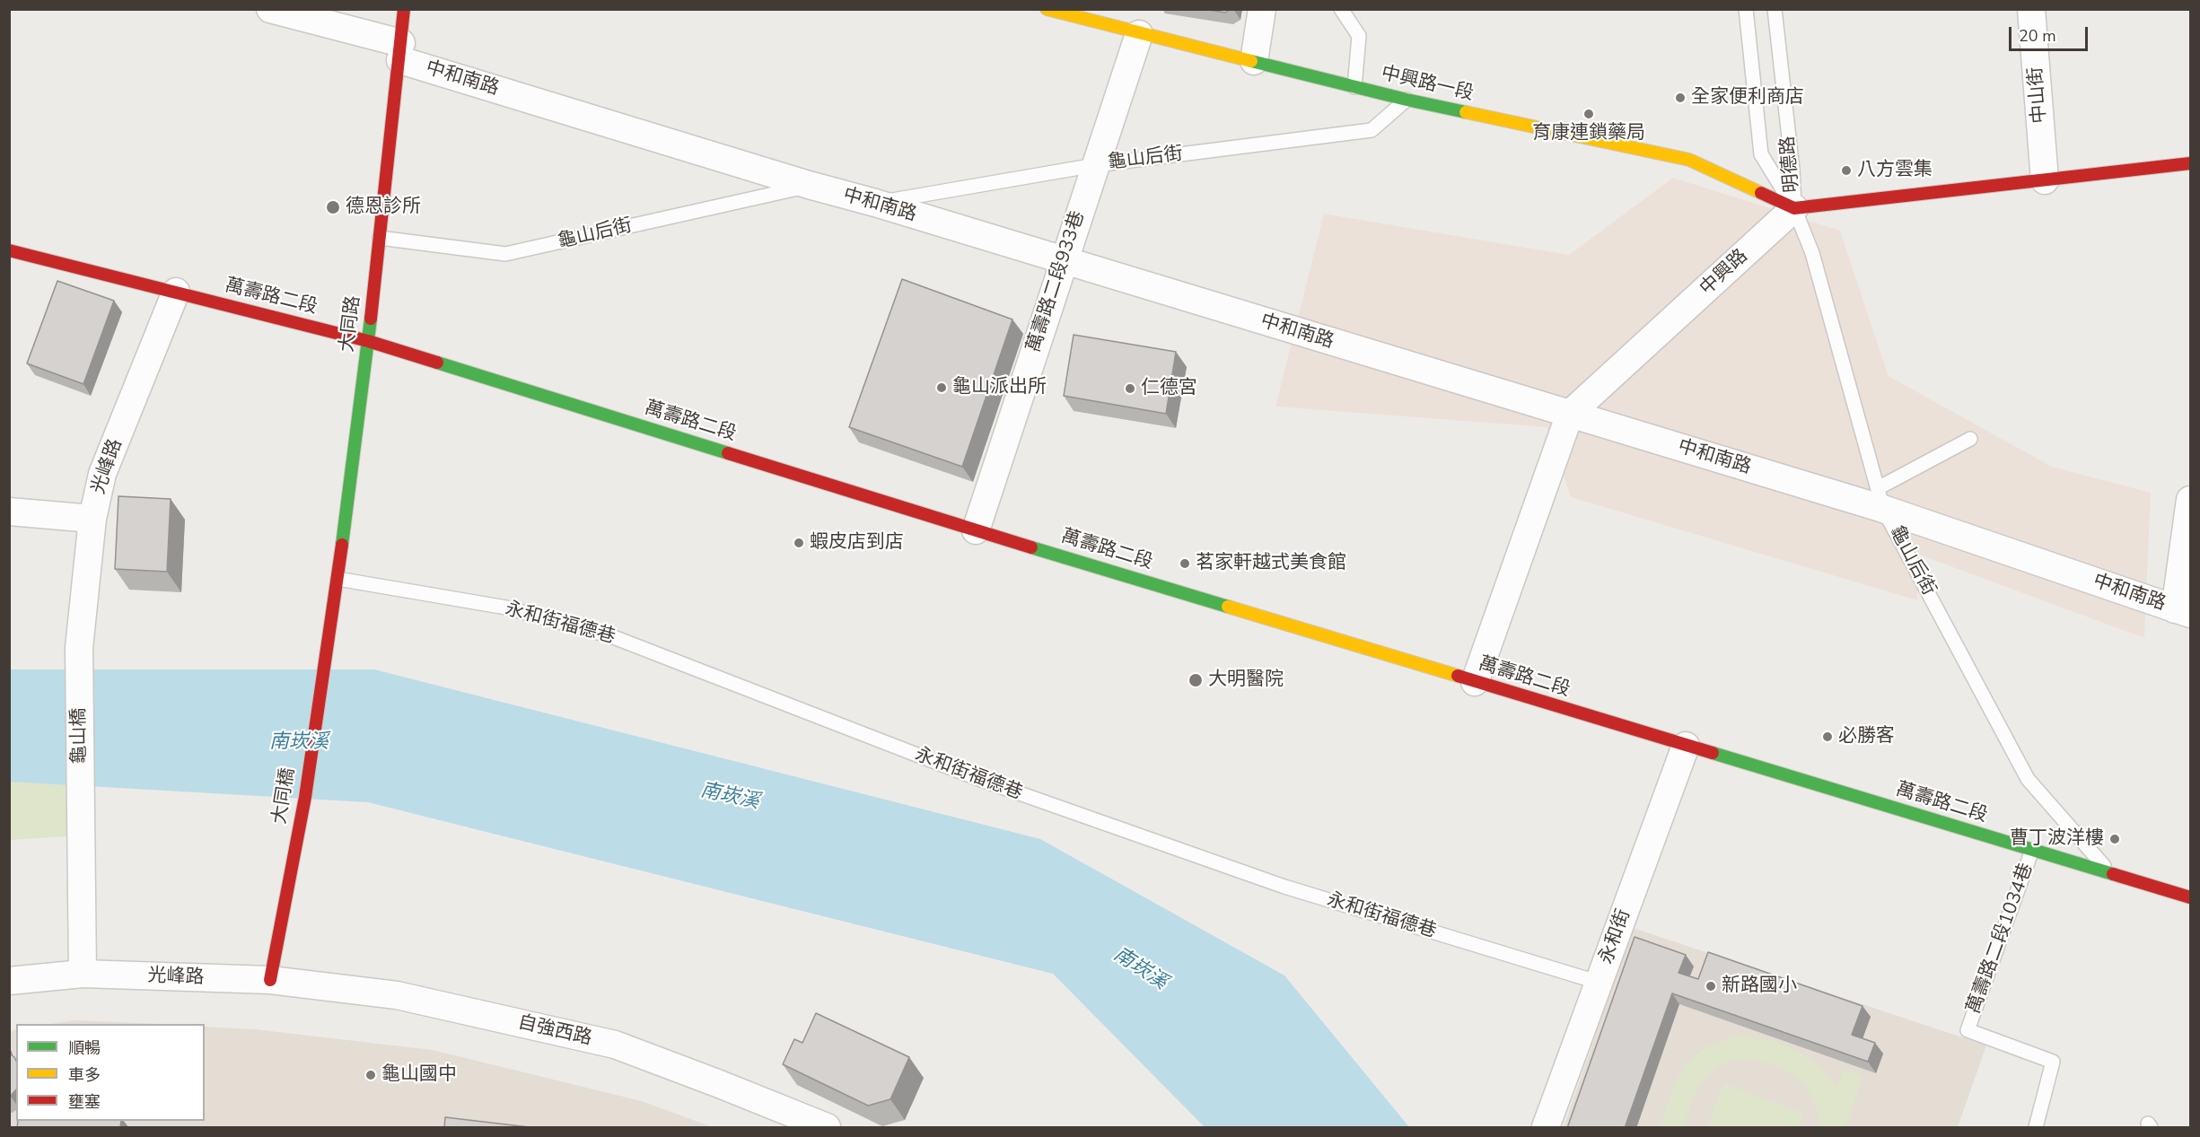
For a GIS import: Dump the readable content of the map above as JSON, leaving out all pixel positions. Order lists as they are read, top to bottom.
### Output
{
  "streets": {
    "main road": [
      "中興路一段",
      "萬壽路二段",
      "大同路",
      "大同橋"
    ],
    "street": [
      "中和南路",
      "中山街",
      "中興路",
      "萬壽路二段933巷",
      "光峰路",
      "龜山橋",
      "永和街",
      "自強西路"
    ],
    "lane": [
      "龜山后街",
      "明德路",
      "永和街福德巷",
      "萬壽路二段1034巷"
    ]
  },
  "crossings": [
    ["中和南路", "龜山后街"],
    ["中和南路", "中興路"],
    ["中和南路", "萬壽路二段933巷"],
    ["中和南路", "大同路"],
    ["中興路一段", "龜山后街"],
    ["中興路一段", "明德路"],
    ["中興路一段", "中興路"],
    ["中興路一段", "萬壽路二段933巷"],
    ["龜山后街", "明德路"],
    ["龜山后街", "中興路"],
    ["龜山后街", "萬壽路二段933巷"],
    ["龜山后街", "萬壽路二段"],
    ["龜山后街", "大同路"],
    ["明德路", "中興路"],
    ["中興路", "萬壽路二段"],
    ["萬壽路二段933巷", "萬壽路二段"],
    ["萬壽路二段", "大同路"],
    ["萬壽路二段", "光峰路"],
    ["萬壽路二段", "永和街"],
    ["萬壽路二段", "萬壽路二段1034巷"],
    ["大同路", "永和街福德巷"],
    ["大同路", "大同橋"],
    ["光峰路", "龜山橋"],
    ["光峰路", "大同橋"],
    ["光峰路", "自強西路"],
    ["永和街福德巷", "永和街"],
    ["大同橋", "自強西路"]
  ],
  "water": ["南崁溪"],
  "places": [
    "全家便利商店",
    "育康連鎖藥局",
    "八方雲集",
    "德恩診所",
    "龜山派出所",
    "仁德宮",
    "蝦皮店到店",
    "茗家軒越式美食館",
    "大明醫院",
    "必勝客",
    "曹丁波洋樓",
    "新路國小",
    "龜山國中"
  ],
  "legend": ["順暢", "車多", "壅塞"],
  "scale_bar": "20 m"
}
